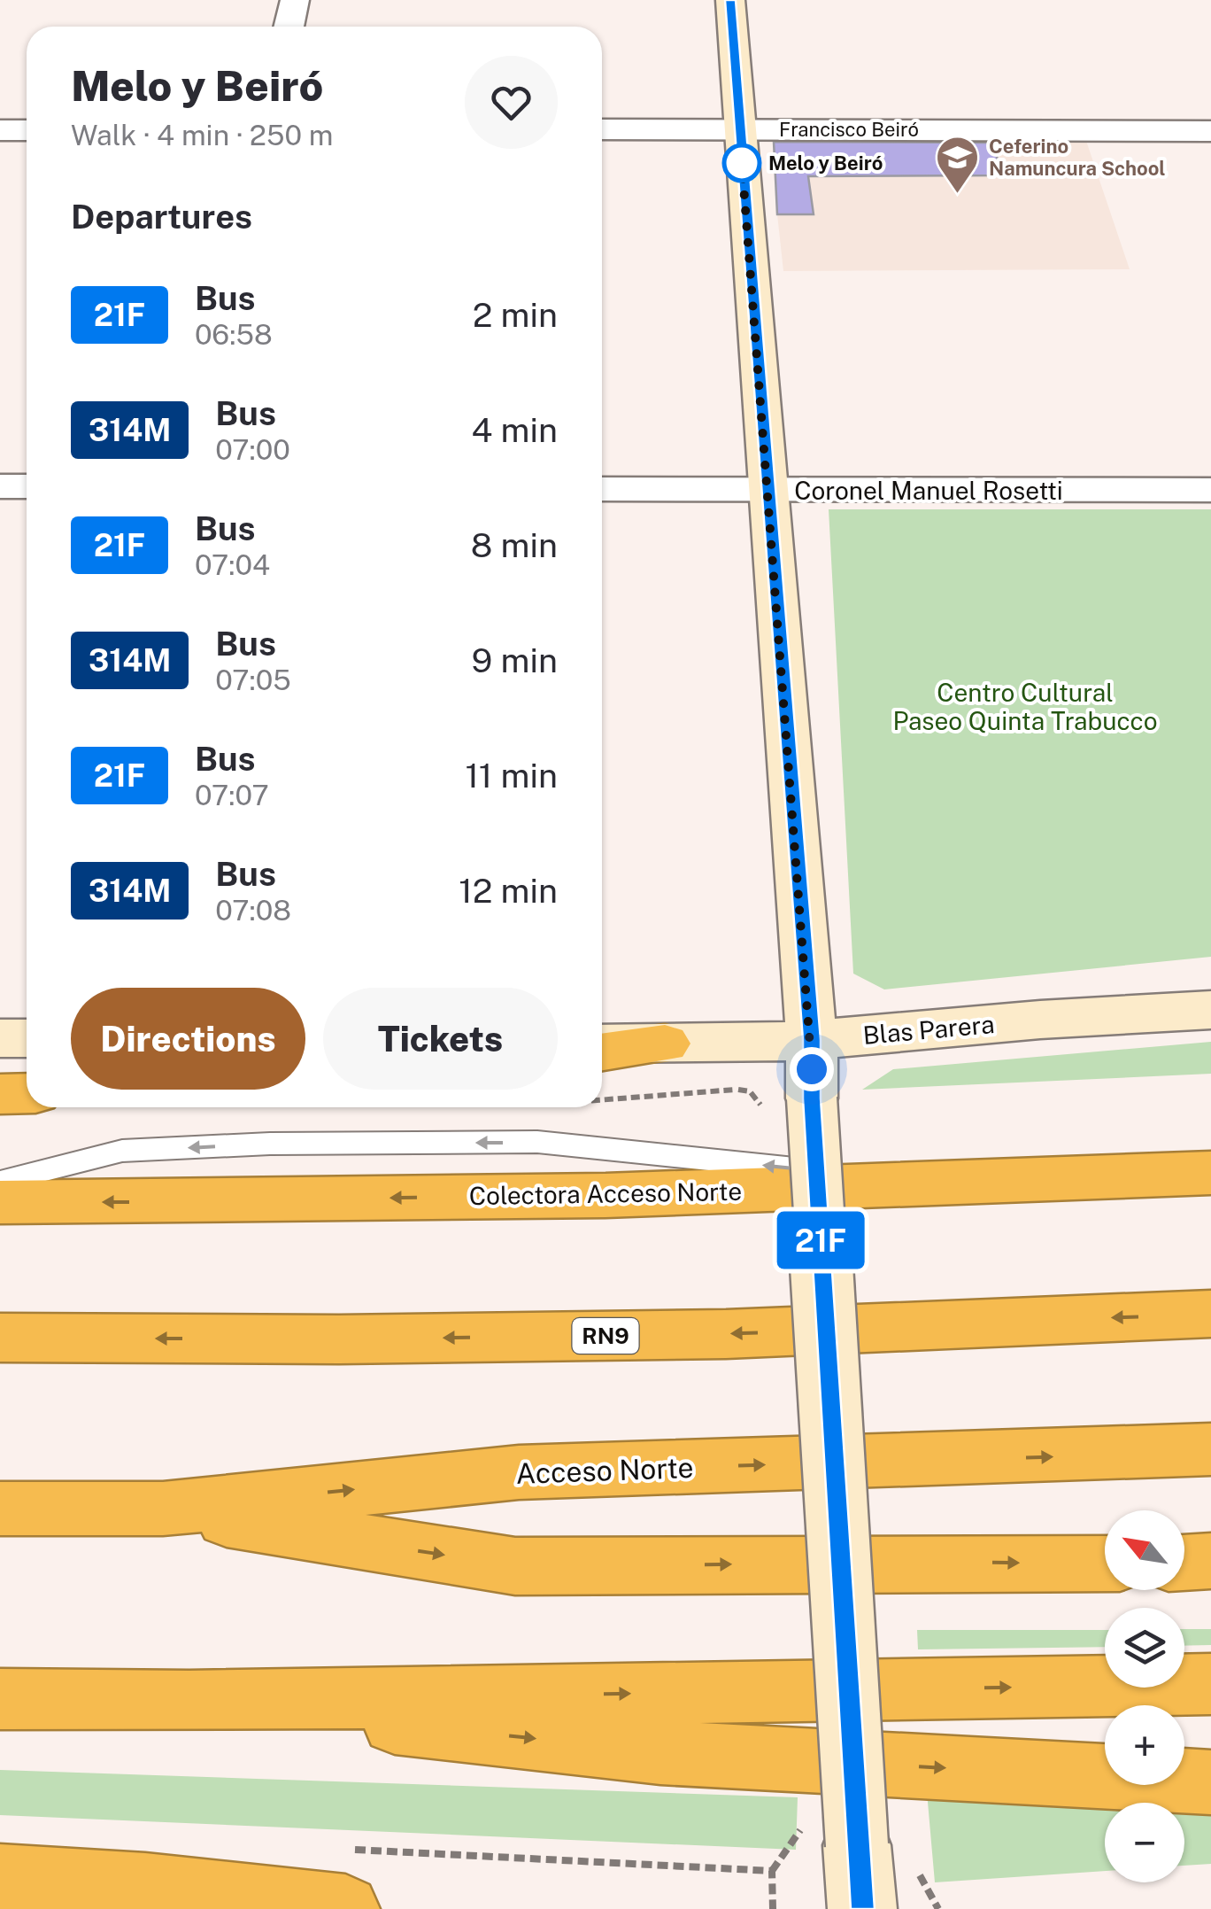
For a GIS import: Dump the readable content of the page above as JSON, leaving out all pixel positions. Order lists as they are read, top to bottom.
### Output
{
  "streets": {
    "highway": ["Colectora Acceso Norte", "RN9", "Acceso Norte"],
    "street": ["Francisco Beiró", "Coronel Manuel Rosetti", "Blas Parera"]
  },
  "parks": ["Centro Cultural Paseo Quinta Trabucco"],
  "places": {
    "other": ["Melo y Beiró"],
    "school or university": ["Ceferino Namuncura School"]
  },
  "lines": ["bus line 21F"],
  "north": "top left",
  "page": {
    "on_map": "21F",
    "heading": [
      ["Melo y Beiró", "Walk · 4 min · 250 m"],
      "Departures"
    ],
    "list": [
      {
        "mark": "21F",
        "name": "Bus",
        "note": "06:58",
        "value": "2 min"
      },
      {
        "mark": "314M",
        "name": "Bus",
        "note": "07:00",
        "value": "4 min"
      },
      {
        "mark": "21F",
        "name": "Bus",
        "note": "07:04",
        "value": "8 min"
      },
      {
        "mark": "314M",
        "name": "Bus",
        "note": "07:05",
        "value": "9 min"
      },
      {
        "mark": "21F",
        "name": "Bus",
        "note": "07:07",
        "value": "11 min"
      },
      {
        "mark": "314M",
        "name": "Bus",
        "note": "07:08",
        "value": "12 min"
      }
    ],
    "buttons": ["Directions", "Tickets"],
    "map_buttons": ["+", "−"]
  }
}
